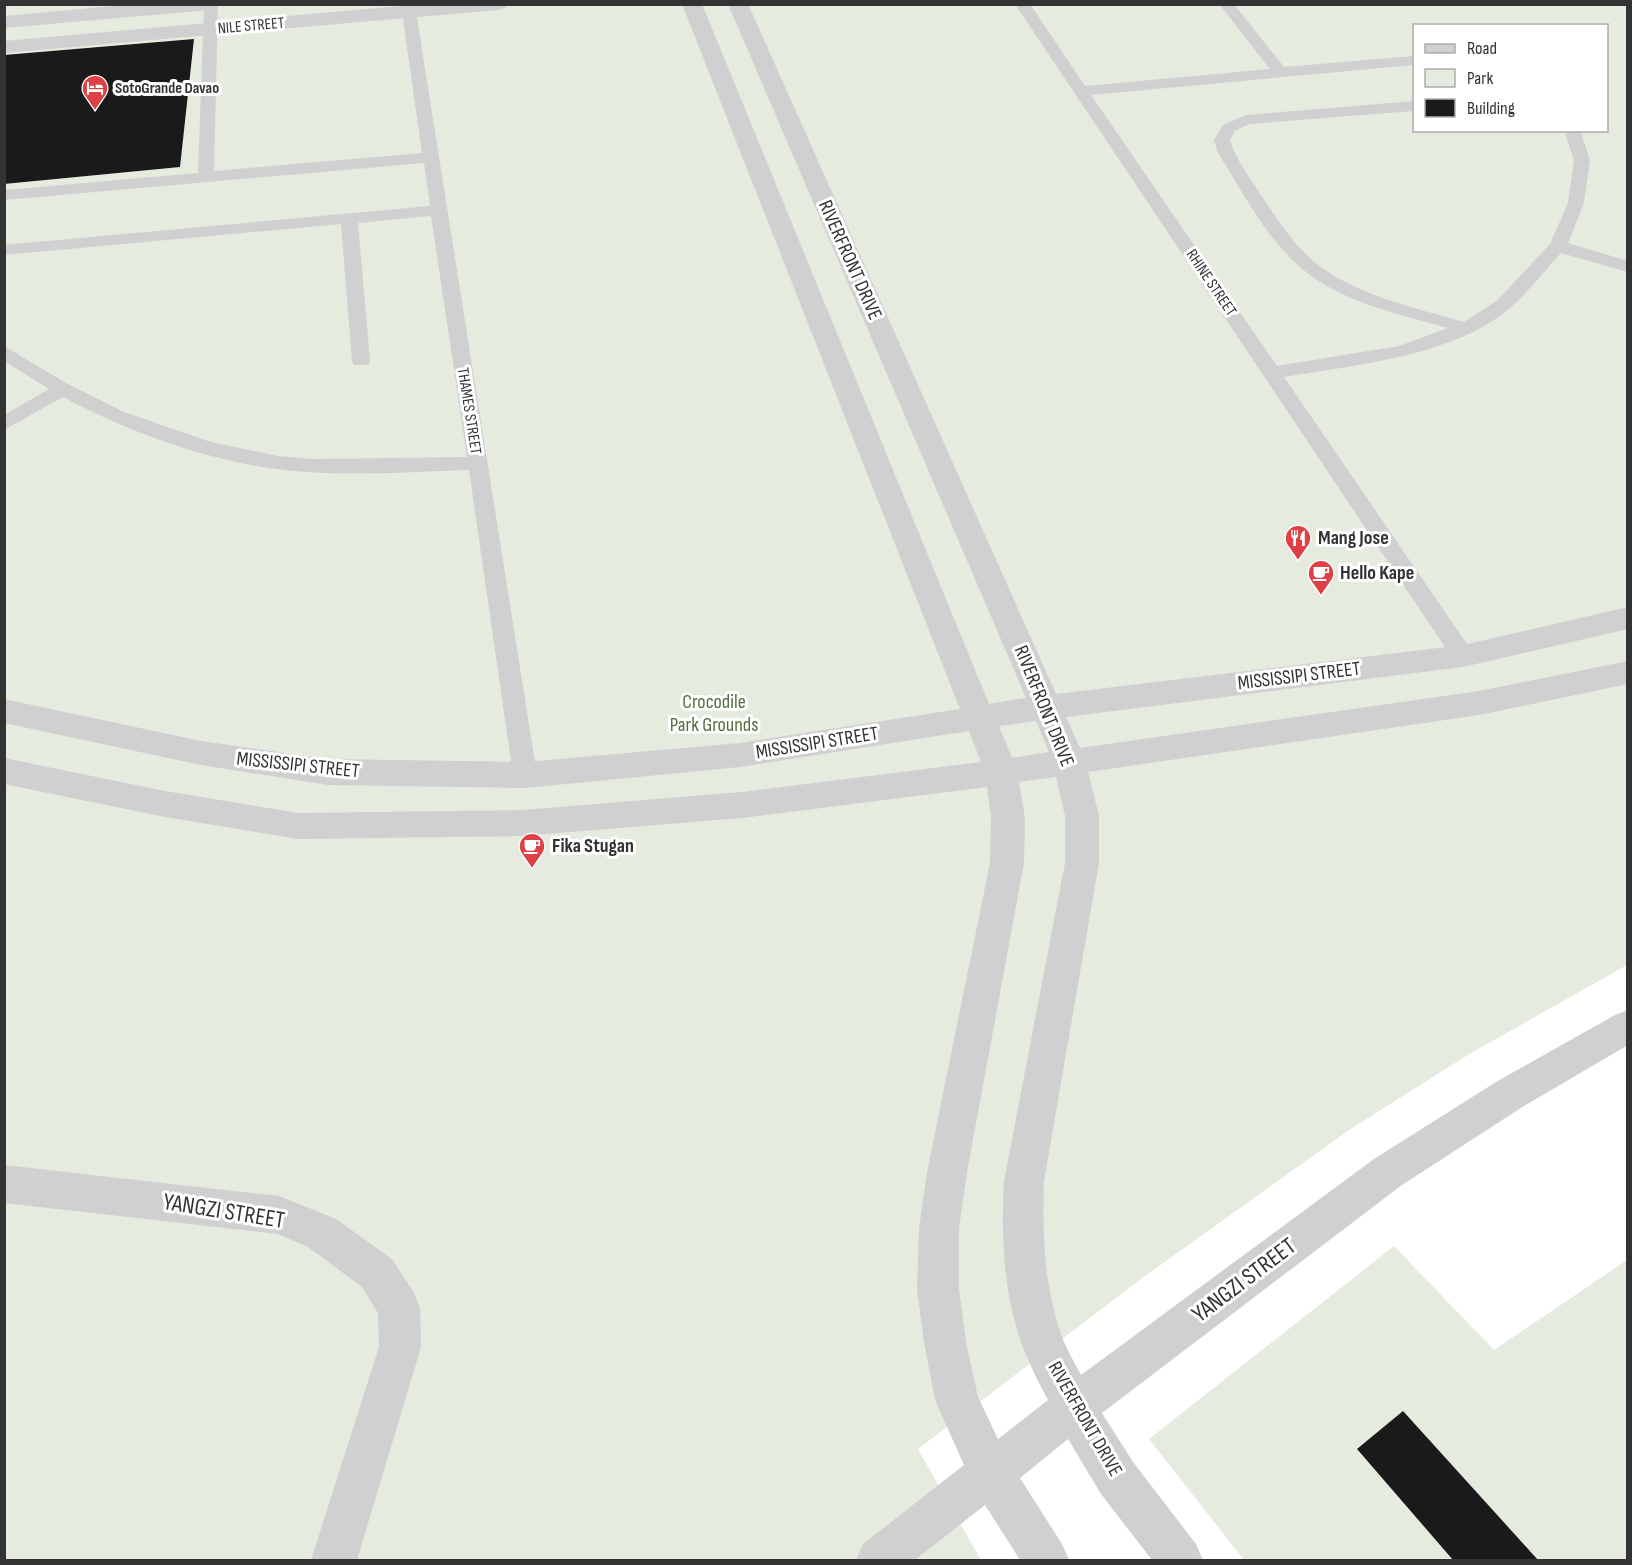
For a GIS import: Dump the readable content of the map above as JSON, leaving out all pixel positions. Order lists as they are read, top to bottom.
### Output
{
  "streets": {
    "street": [
      "NILE STREET",
      "RIVERFRONT DRIVE",
      "MISSISSIPI STREET",
      "YANGZI STREET"
    ],
    "lane": ["RHINE STREET", "THAMES STREET"]
  },
  "crossings": [
    ["NILE STREET", "THAMES STREET"],
    ["RIVERFRONT DRIVE", "MISSISSIPI STREET"],
    ["RIVERFRONT DRIVE", "YANGZI STREET"],
    ["RHINE STREET", "MISSISSIPI STREET"]
  ],
  "parks": ["Crocodile Park Grounds"],
  "places": {
    "hotel": ["SotoGrande Davao"],
    "restaurant": ["Mang Jose"],
    "cafe": ["Hello Kape", "Fika Stugan"]
  },
  "legend": ["Road", "Park", "Building"]
}
